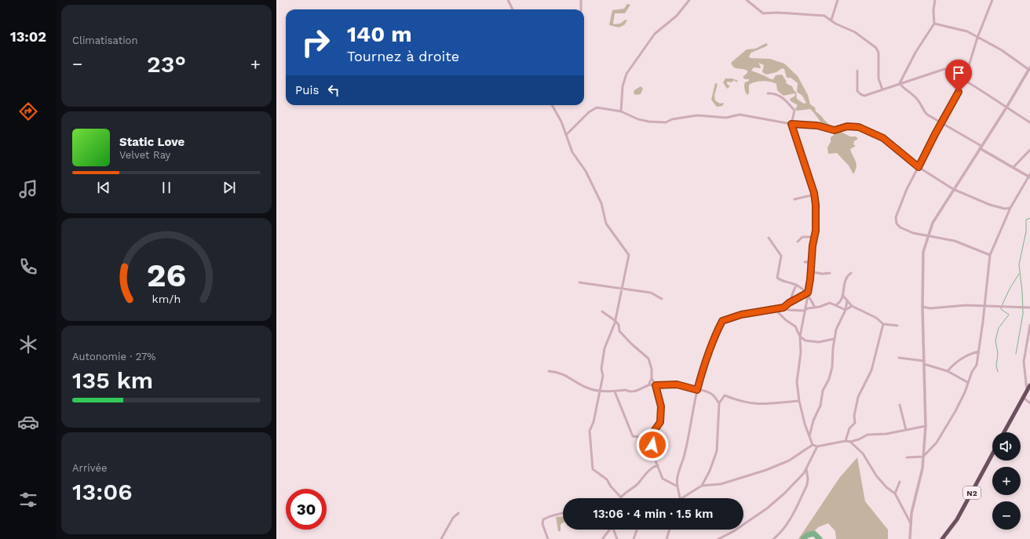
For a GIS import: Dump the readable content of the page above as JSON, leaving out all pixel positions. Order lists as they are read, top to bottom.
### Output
{
  "streets": {
    "highway": ["N2"]
  },
  "page": {
    "tabs": "13:02",
    "tile": [
      "Climatisation",
      ["Autonomie · 27%", "135 km"],
      ["Arrivée", "13:06"]
    ],
    "turn": ["140 m", "Tournez à droite"],
    "heat": ["−", "23°", "+"],
    "then": "Puis",
    "song": ["Static Love", "Velvet Ray"],
    "map_buttons": ["+", "−"],
    "limit": "30",
    "trip": "13:06 · 4 min · 1.5 km",
    "gauge": ["26", "km/h"]
  }
}
